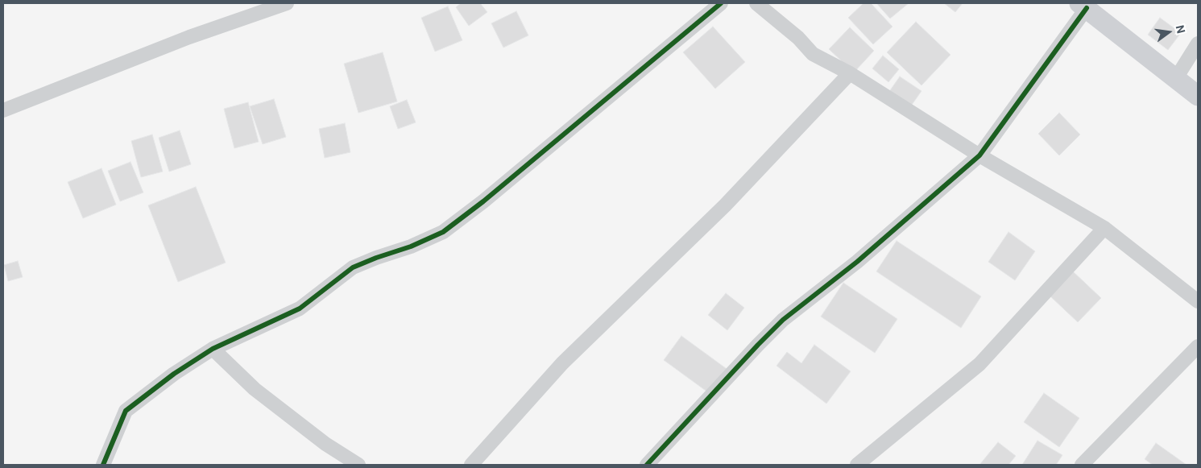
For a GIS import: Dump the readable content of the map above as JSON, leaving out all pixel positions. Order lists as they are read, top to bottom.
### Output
{
  "north": "right"
}
